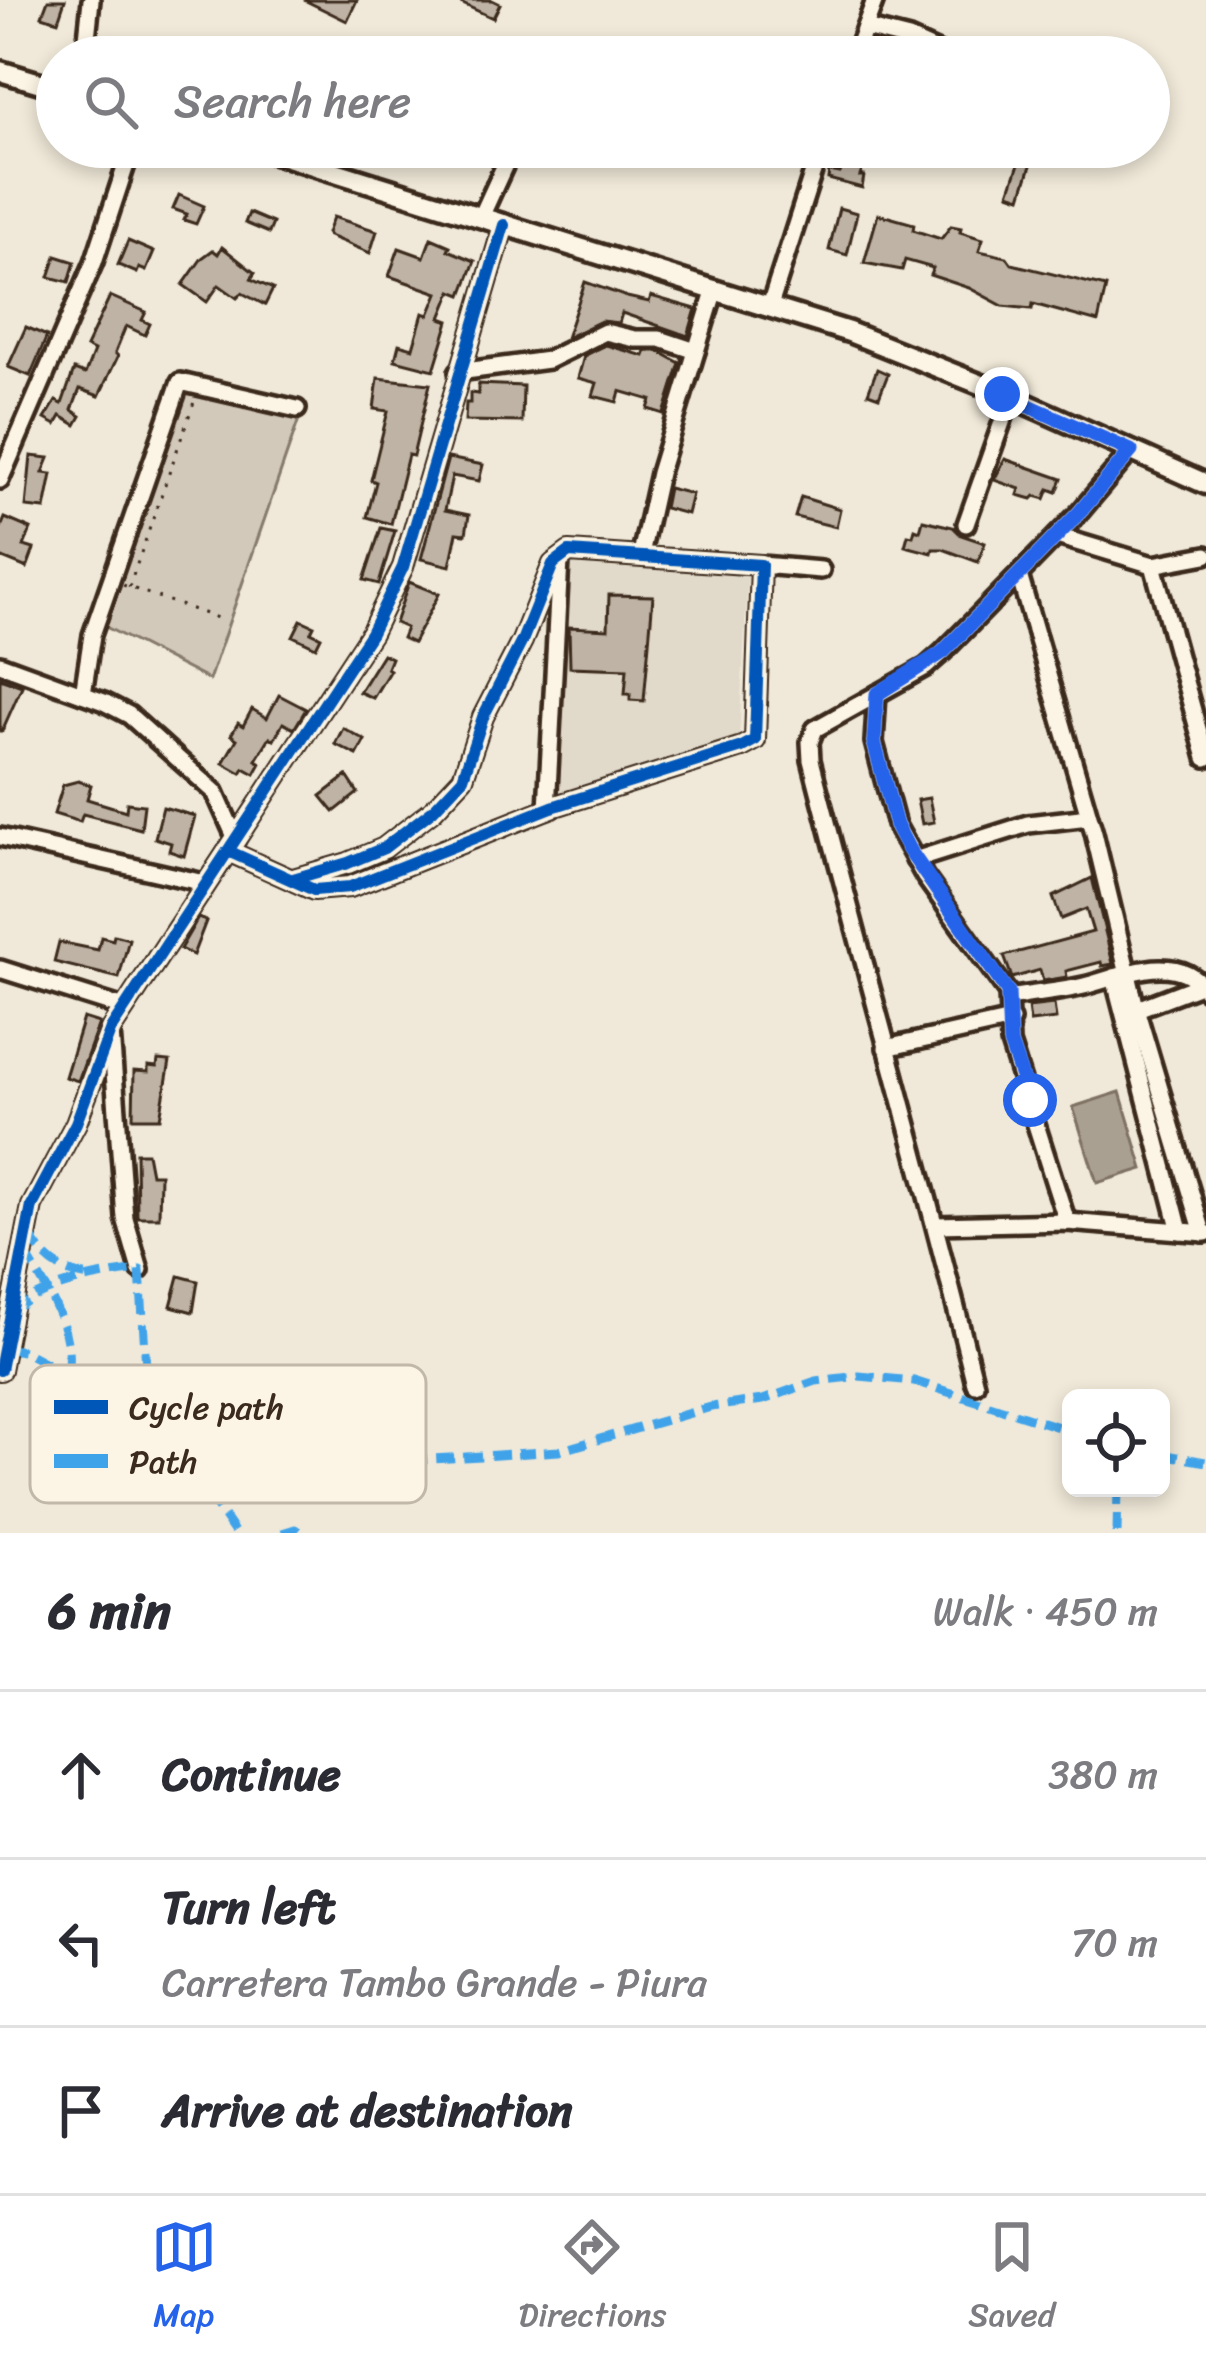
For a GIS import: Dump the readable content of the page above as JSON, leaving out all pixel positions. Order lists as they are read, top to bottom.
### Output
{
  "legend": ["Cycle path", "Path"],
  "page": {
    "search": "Search here",
    "heading": ["6 min", "Walk · 450 m"],
    "list": [
      ["Continue", "380 m"],
      ["Turn left", "Carretera Tambo Grande - Piura", "70 m"],
      "Arrive at destination"
    ],
    "nav": ["Map", "Directions", "Saved"]
  }
}
